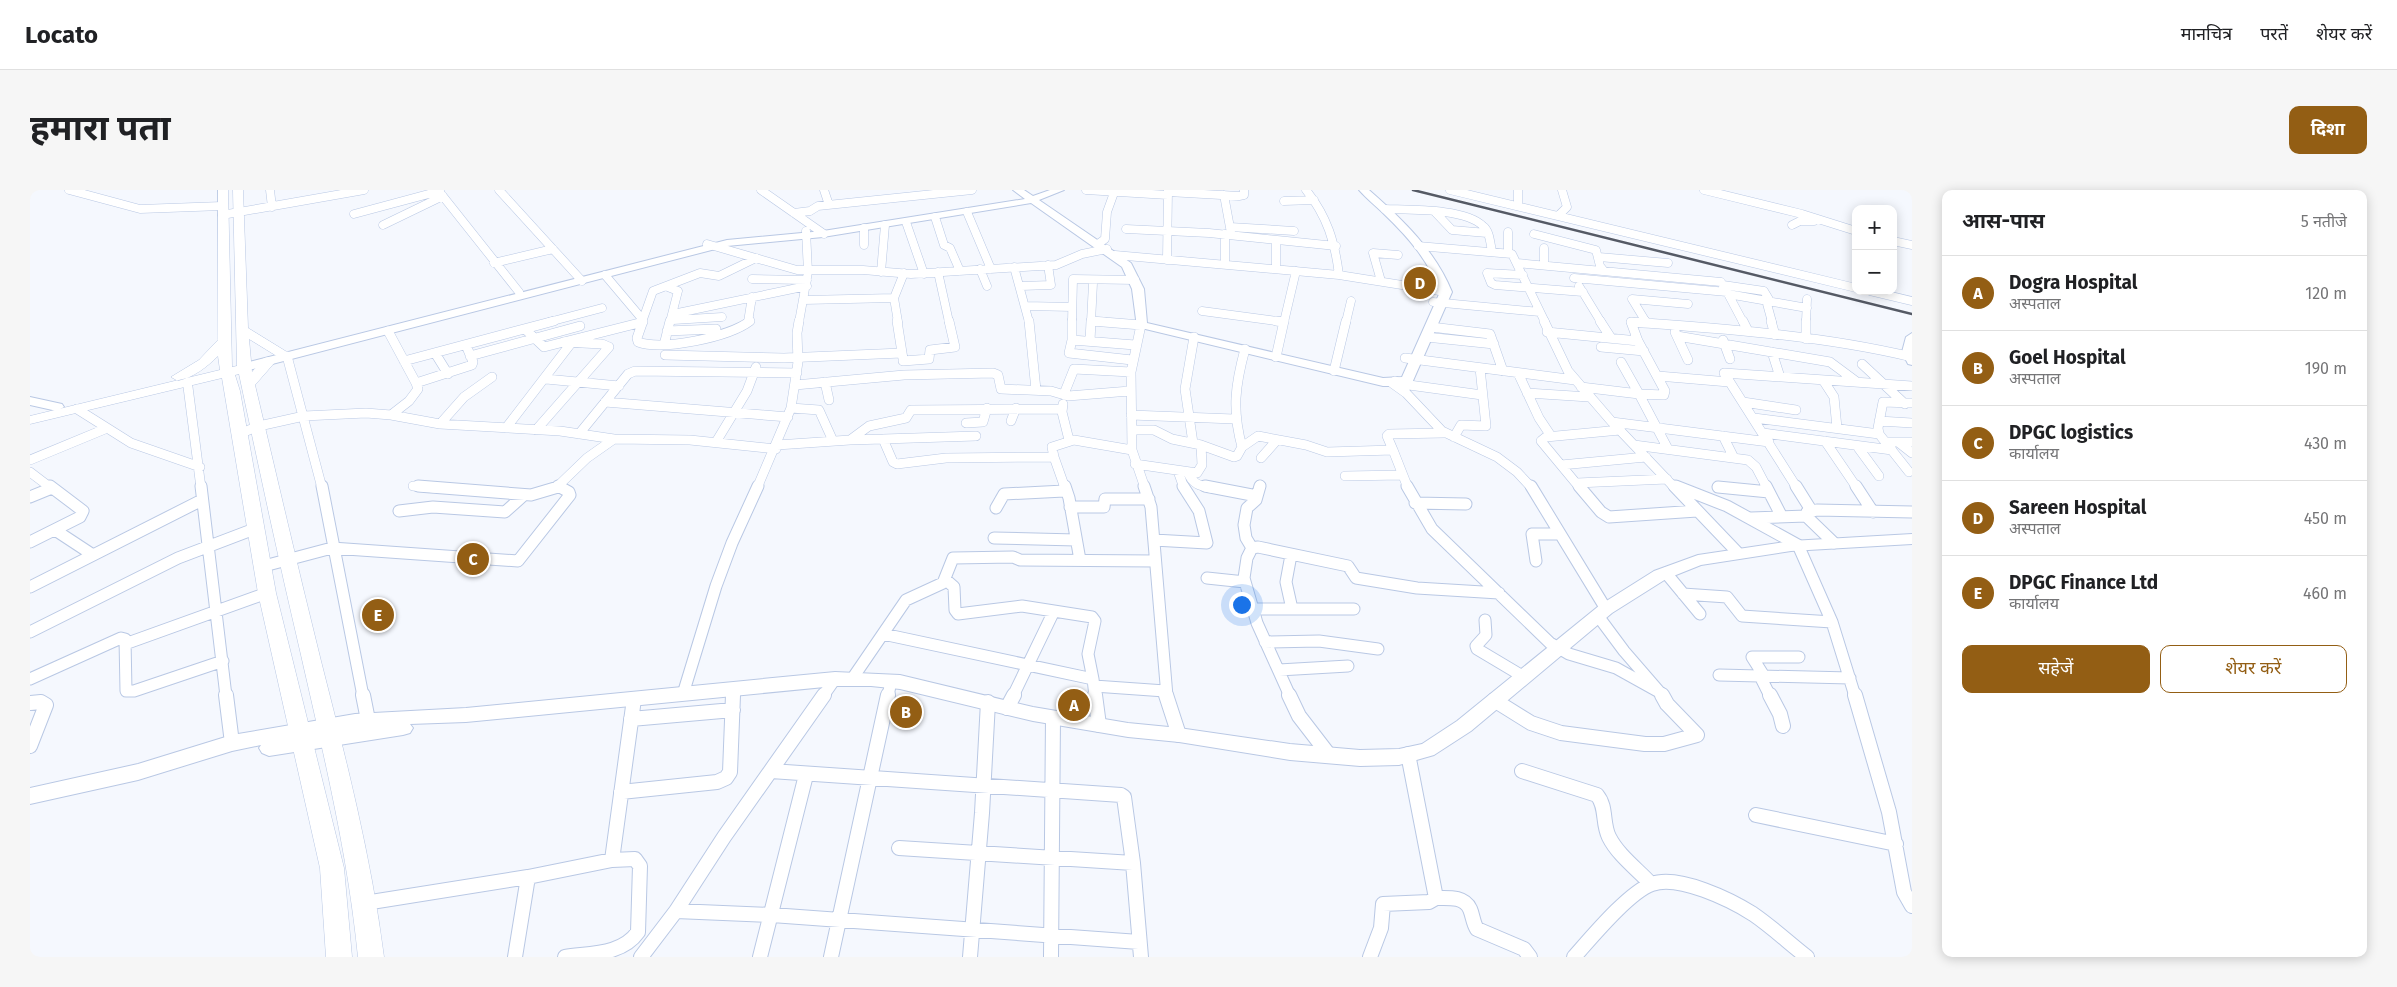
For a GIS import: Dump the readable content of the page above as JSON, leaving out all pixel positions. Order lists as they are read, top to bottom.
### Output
{
  "page": {
    "header": "Locato",
    "nav": ["मानचित्र", "परतें", "शेयर करें"],
    "buttons": [
      "दिशा",
      ["सहेजें", "शेयर करें"]
    ],
    "title": "हमारा पता",
    "heading": ["आस-पास", "5 नतीजे"],
    "map_buttons": ["+", "−"],
    "list": [
      {
        "mark": "A",
        "name": "Dogra Hospital",
        "note": "अस्पताल",
        "value": "120 m"
      },
      {
        "mark": "B",
        "name": "Goel Hospital",
        "note": "अस्पताल",
        "value": "190 m"
      },
      {
        "mark": "C",
        "name": "DPGC logistics",
        "note": "कार्यालय",
        "value": "430 m"
      },
      {
        "mark": "D",
        "name": "Sareen Hospital",
        "note": "अस्पताल",
        "value": "450 m"
      },
      {
        "mark": "E",
        "name": "DPGC Finance Ltd",
        "note": "कार्यालय",
        "value": "460 m"
      }
    ],
    "pins": [
      "D",
      "C",
      "E",
      "A",
      "B"
    ]
  }
}
